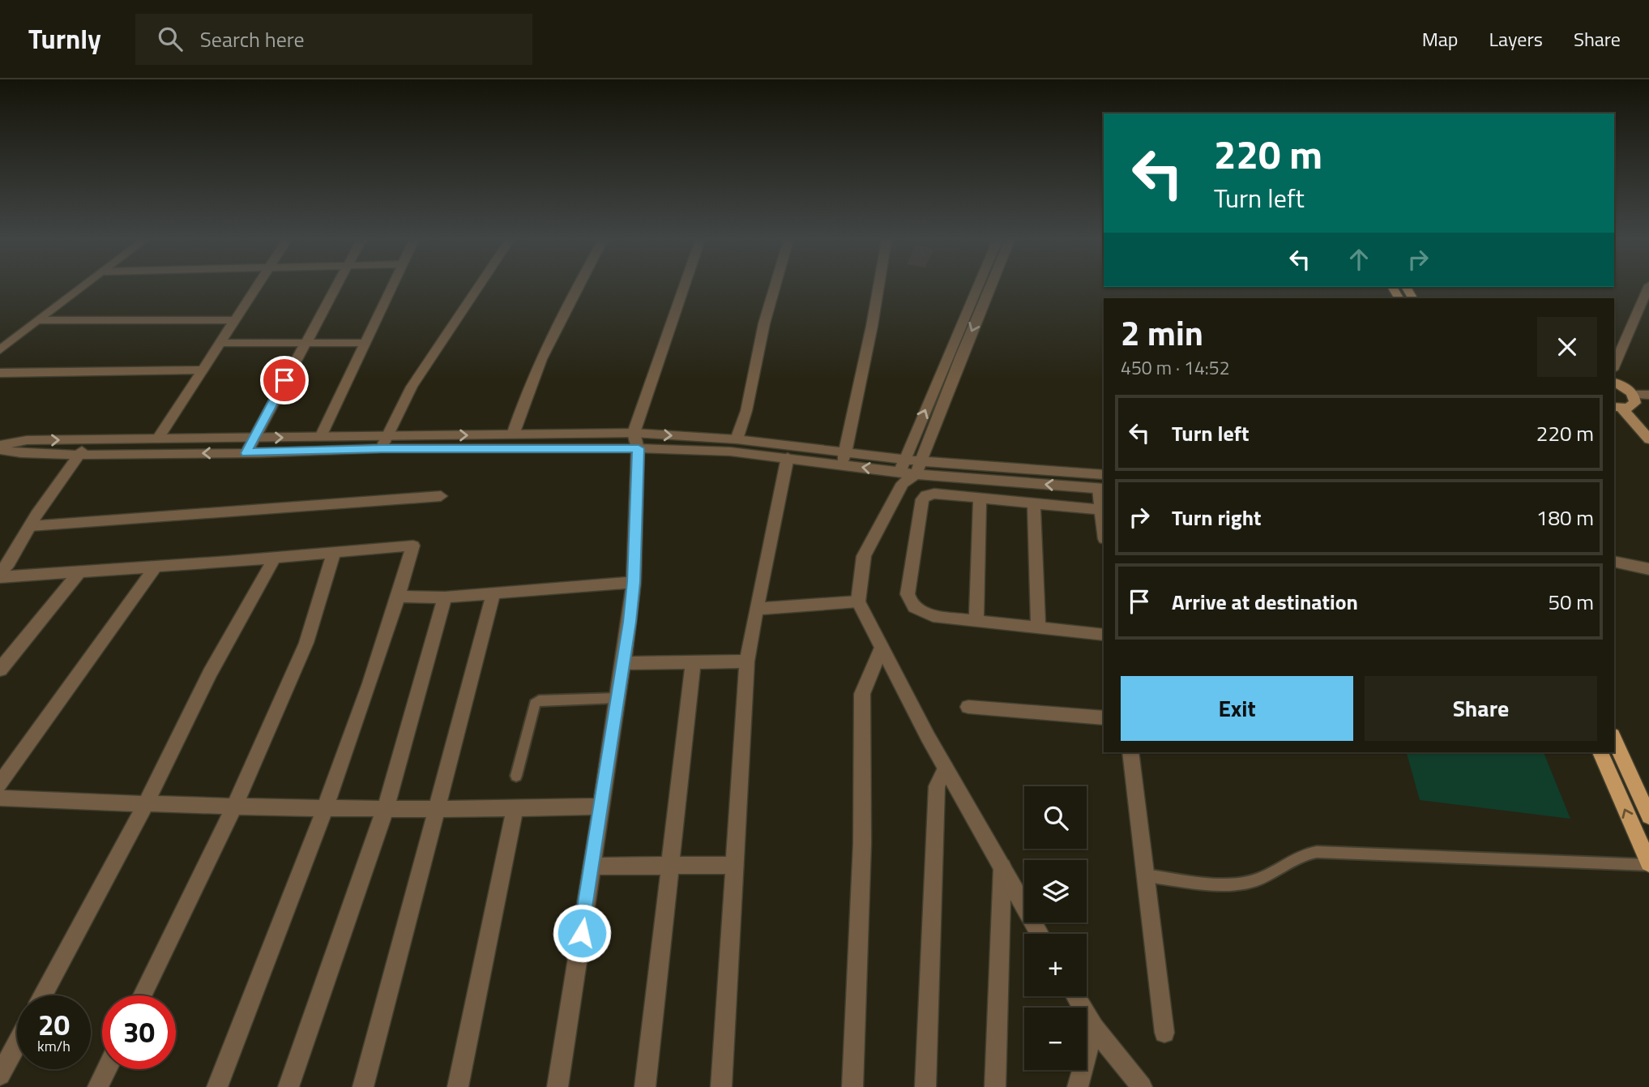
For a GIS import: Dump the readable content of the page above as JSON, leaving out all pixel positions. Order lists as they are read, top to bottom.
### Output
{
  "page": {
    "header": "Turnly",
    "search": "Search here",
    "nav": ["Map", "Layers", "Share"],
    "turn": ["220 m", "Turn left"],
    "heading": ["2 min", "450 m · 14:52"],
    "list": [
      {
        "name": "Turn left",
        "value": "220 m"
      },
      {
        "name": "Turn right",
        "value": "180 m"
      },
      {
        "name": "Arrive at destination",
        "value": "50 m"
      }
    ],
    "buttons": ["Exit", "Share"],
    "map_buttons": ["+", "−"],
    "speed": "20 km/h",
    "limit": "30"
  }
}
